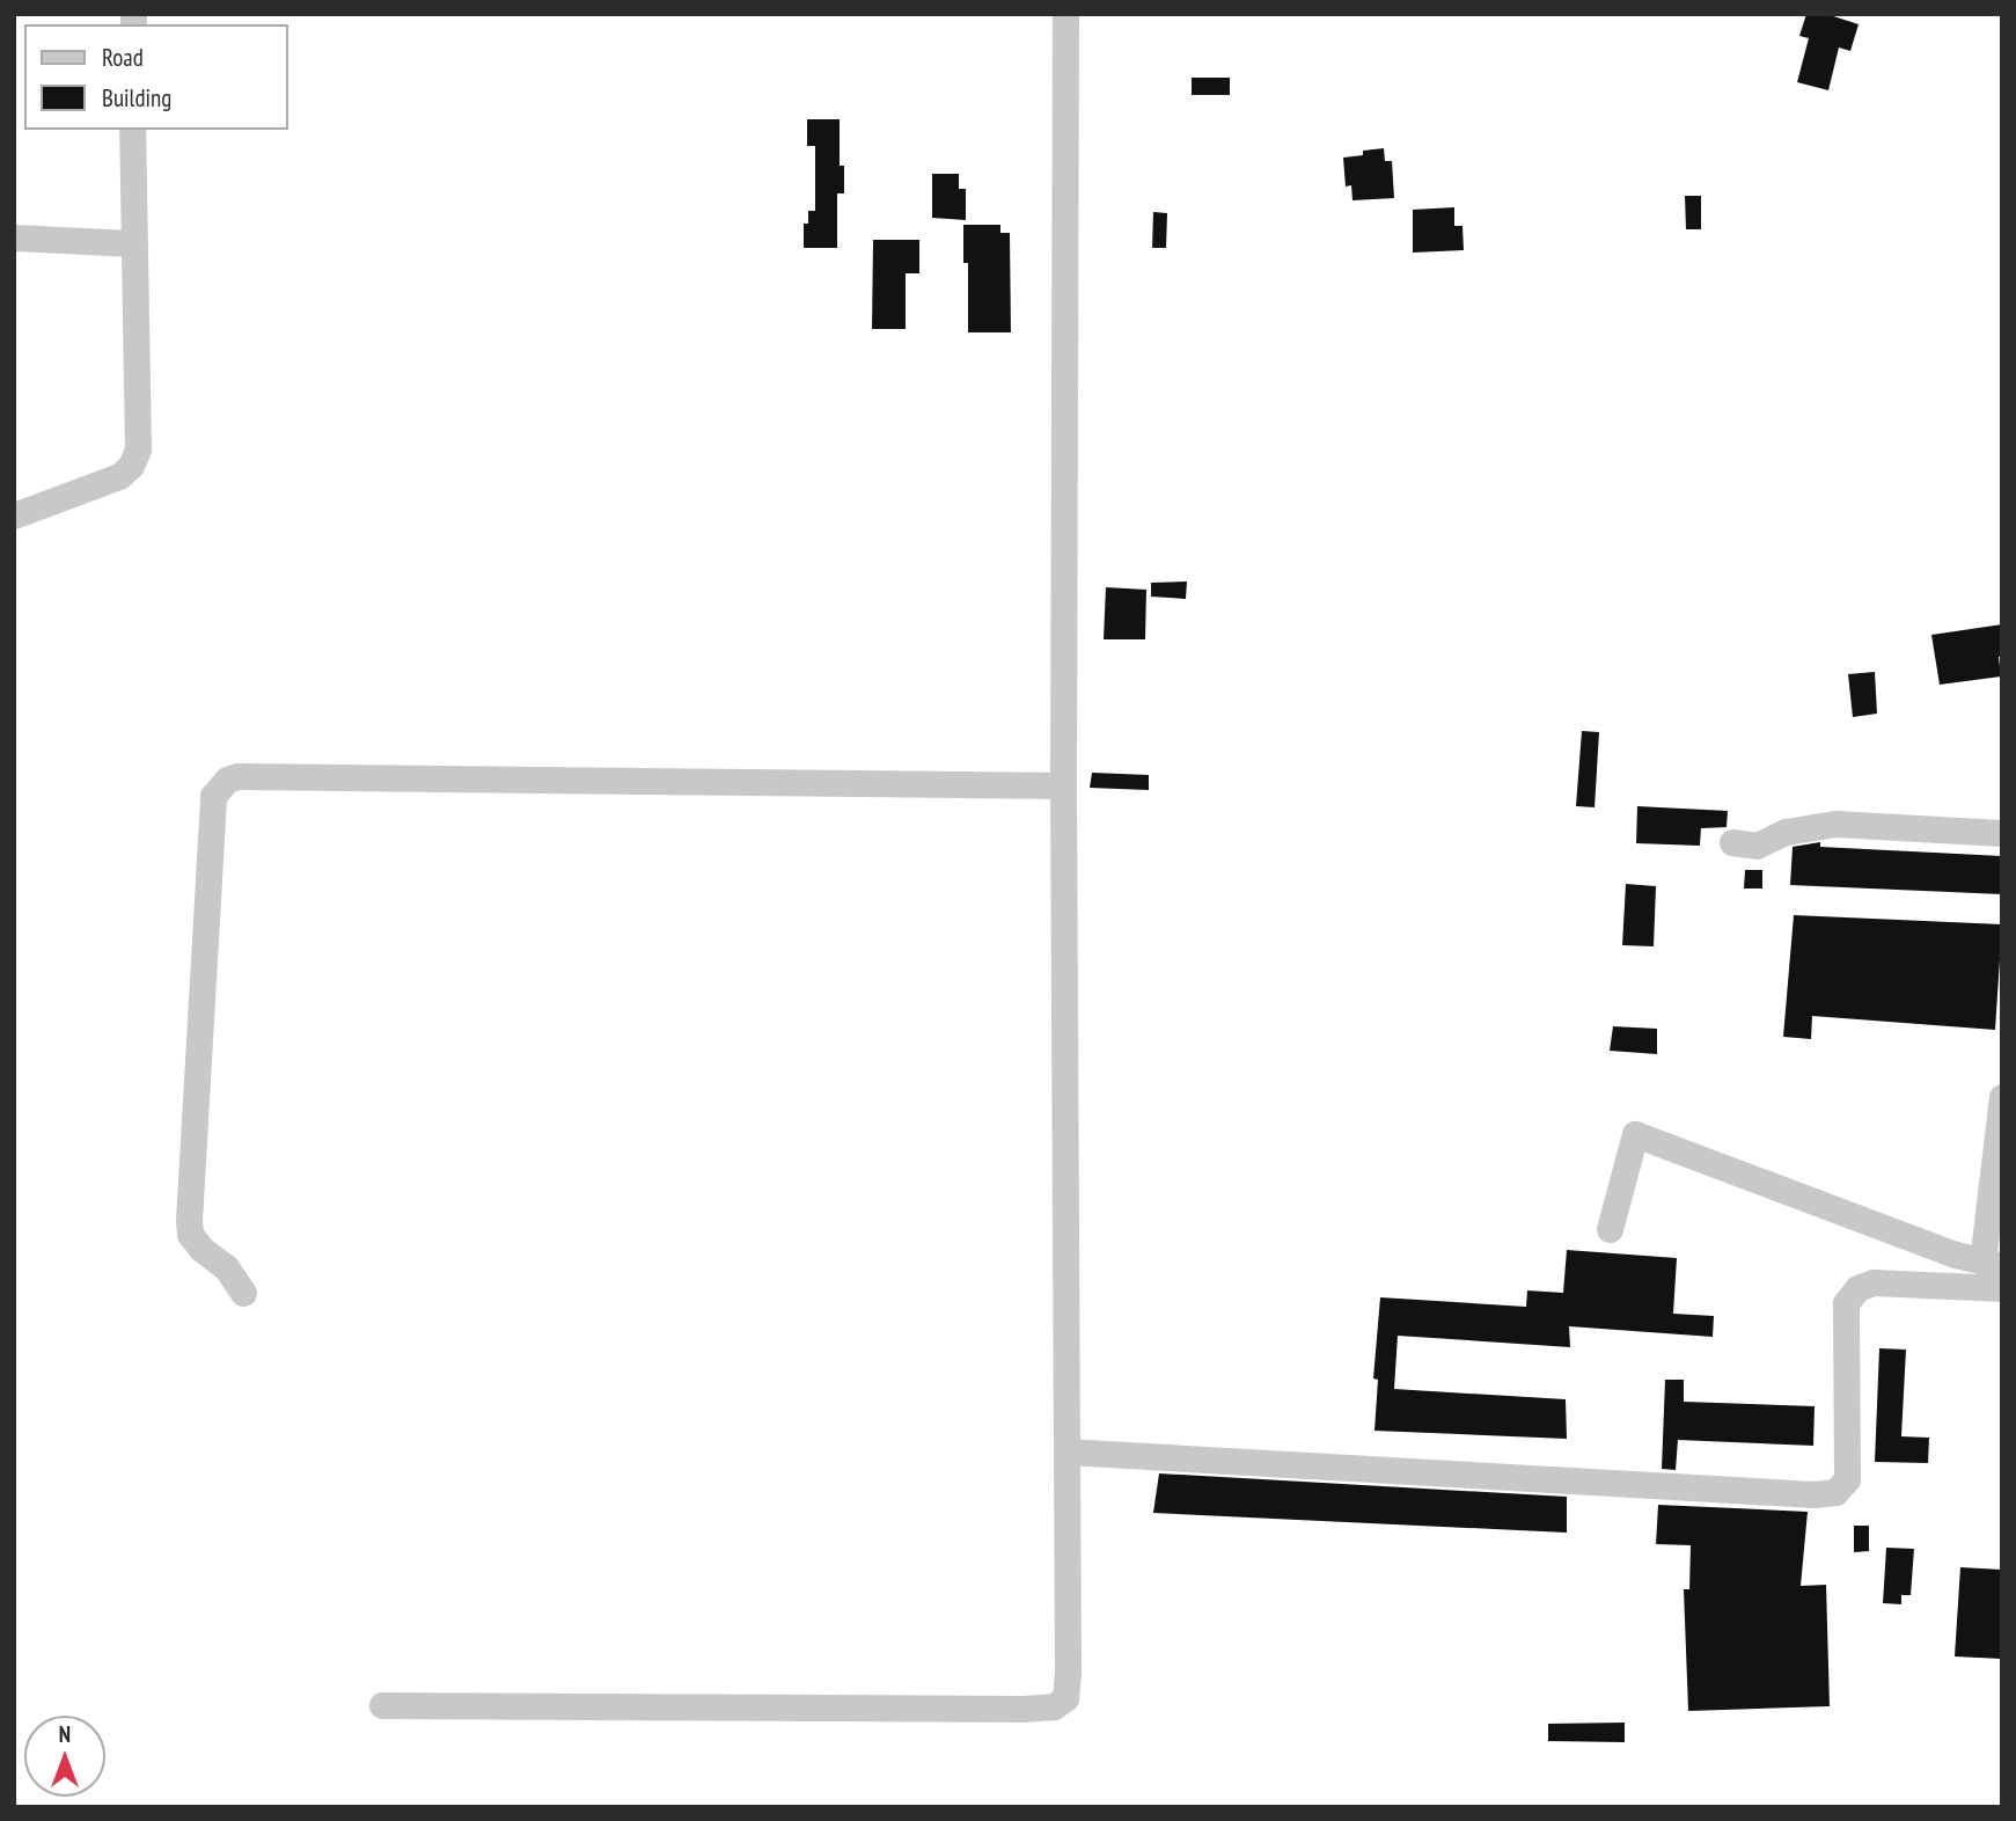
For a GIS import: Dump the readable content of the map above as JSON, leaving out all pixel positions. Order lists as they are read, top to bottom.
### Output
{
  "legend": ["Road", "Building"],
  "north": "top"
}
